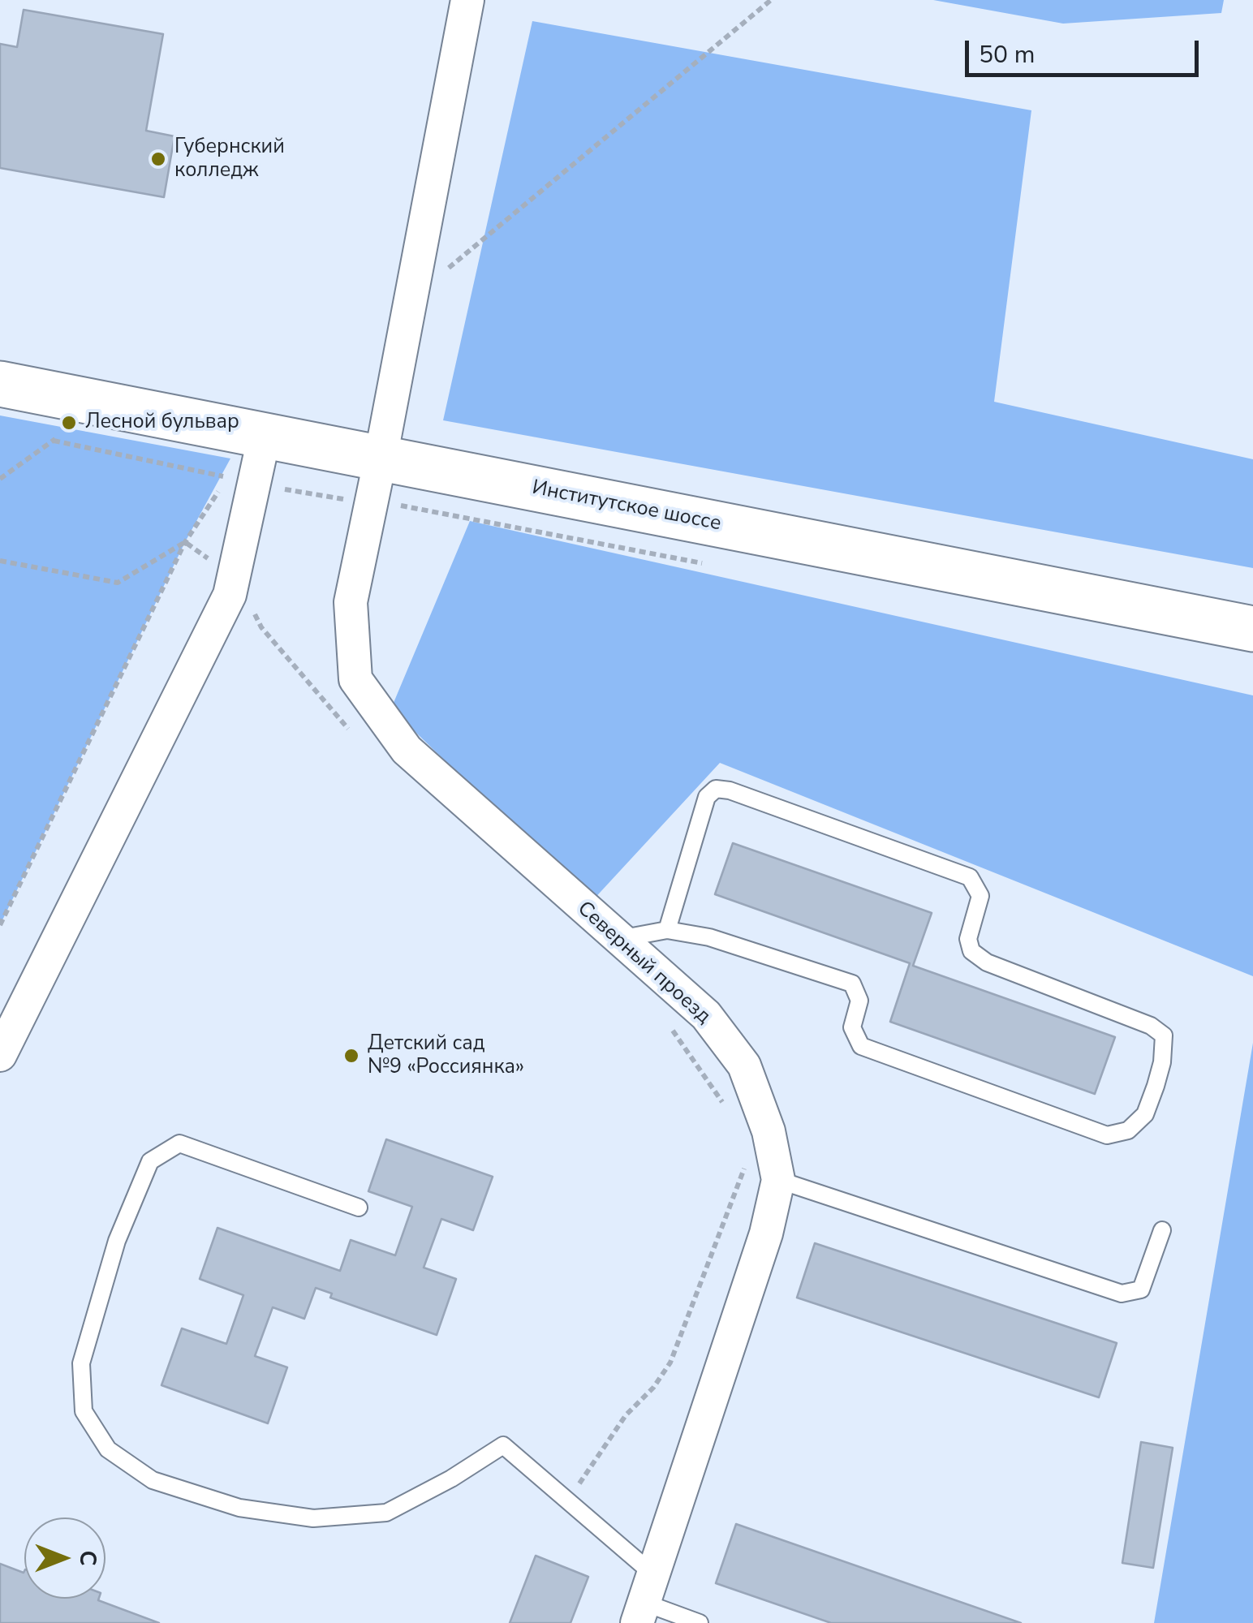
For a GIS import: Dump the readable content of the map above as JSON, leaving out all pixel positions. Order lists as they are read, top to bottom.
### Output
{
  "streets": {
    "street": ["Институтское шоссе", "Северный проезд"]
  },
  "crossings": [
    ["Институтское шоссе", "Северный проезд"]
  ],
  "places": ["Губернский колледж", "Лесной бульвар", "Детcкий сад №9 «Россиянка»"],
  "scale_bar": "50 m",
  "north": "right"
}
